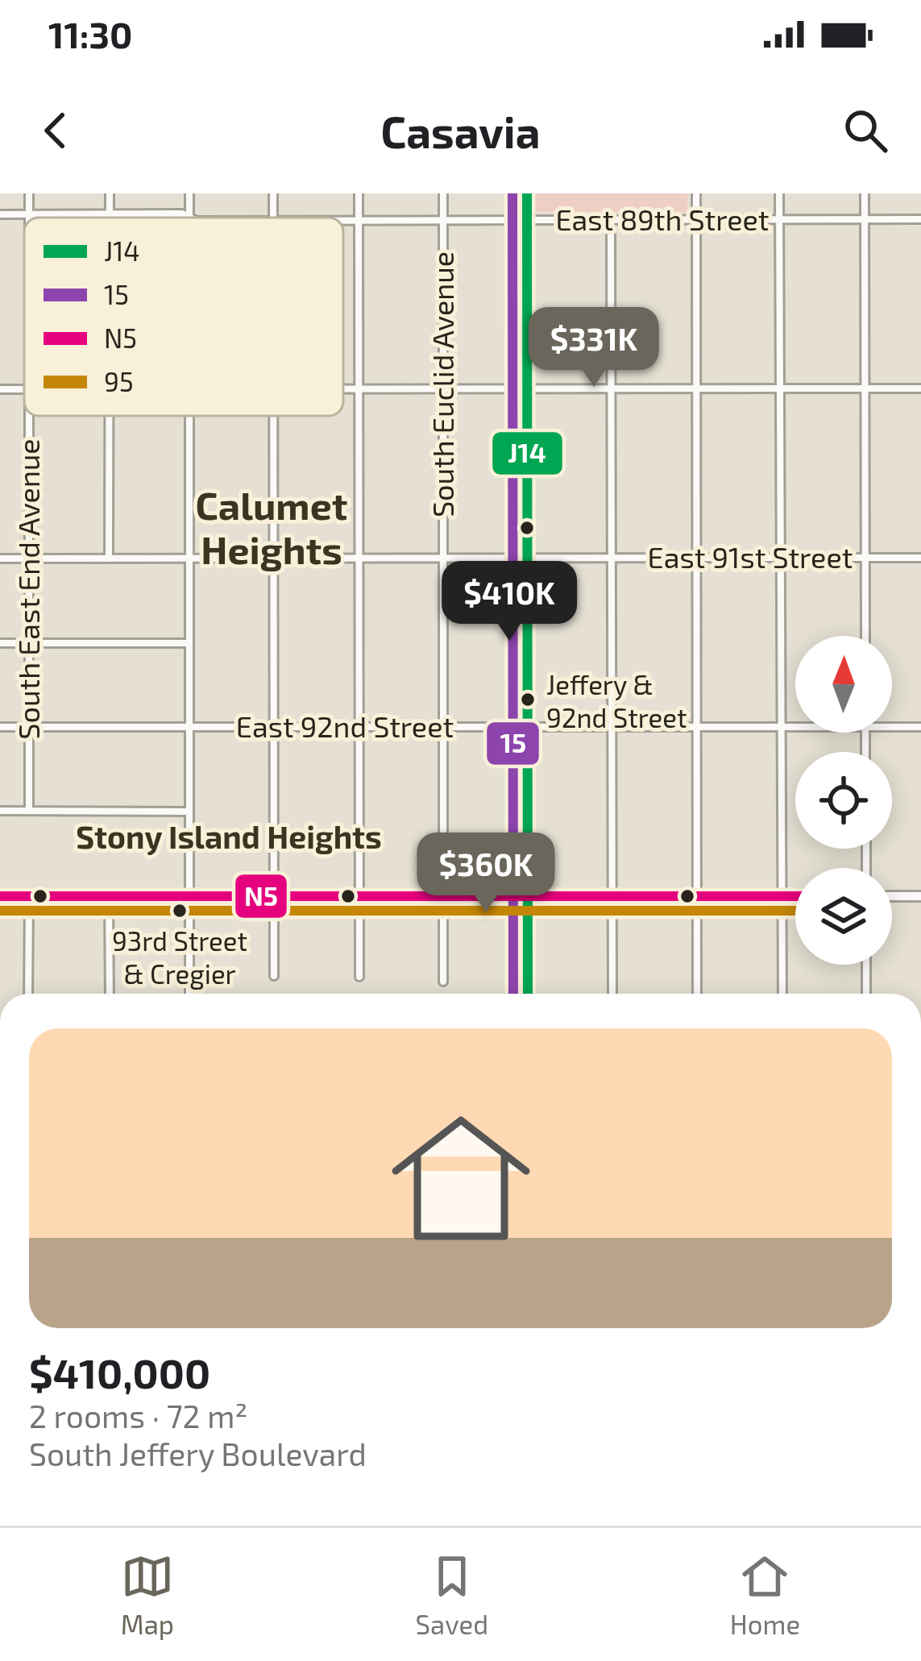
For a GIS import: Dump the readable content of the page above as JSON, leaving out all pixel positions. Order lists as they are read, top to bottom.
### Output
{
  "streets": {
    "street": [
      "East 89th Street",
      "South Euclid Avenue",
      "East 91st Street",
      "South East End Avenue",
      "East 92nd Street"
    ]
  },
  "crossings": [
    ["East 89th Street", "South Euclid Avenue"],
    ["East 89th Street", "South East End Avenue"],
    ["South Euclid Avenue", "East 91st Street"],
    ["South Euclid Avenue", "East 92nd Street"],
    ["East 91st Street", "South East End Avenue"],
    ["South East End Avenue", "East 92nd Street"]
  ],
  "districts": ["Calumet Heights", "Stony Island Heights"],
  "places": ["Jeffery & 92nd Street", "93rd Street & Cregier"],
  "lines": [
    "transit line J14",
    "transit line 15",
    "transit line N5",
    "transit line 95"
  ],
  "legend": [
    "J14",
    "15",
    "N5",
    "95"
  ],
  "north": "top",
  "page": {
    "status": "11:30",
    "header": "Casavia",
    "price": ["$331K", "$410K", "$360K"],
    "list": [
      {
        "name": "$410,000",
        "note": "2 rooms · 72 m² · South Jeffery Boulevard"
      }
    ],
    "tabs": ["Map", "Saved", "Home"]
  }
}
